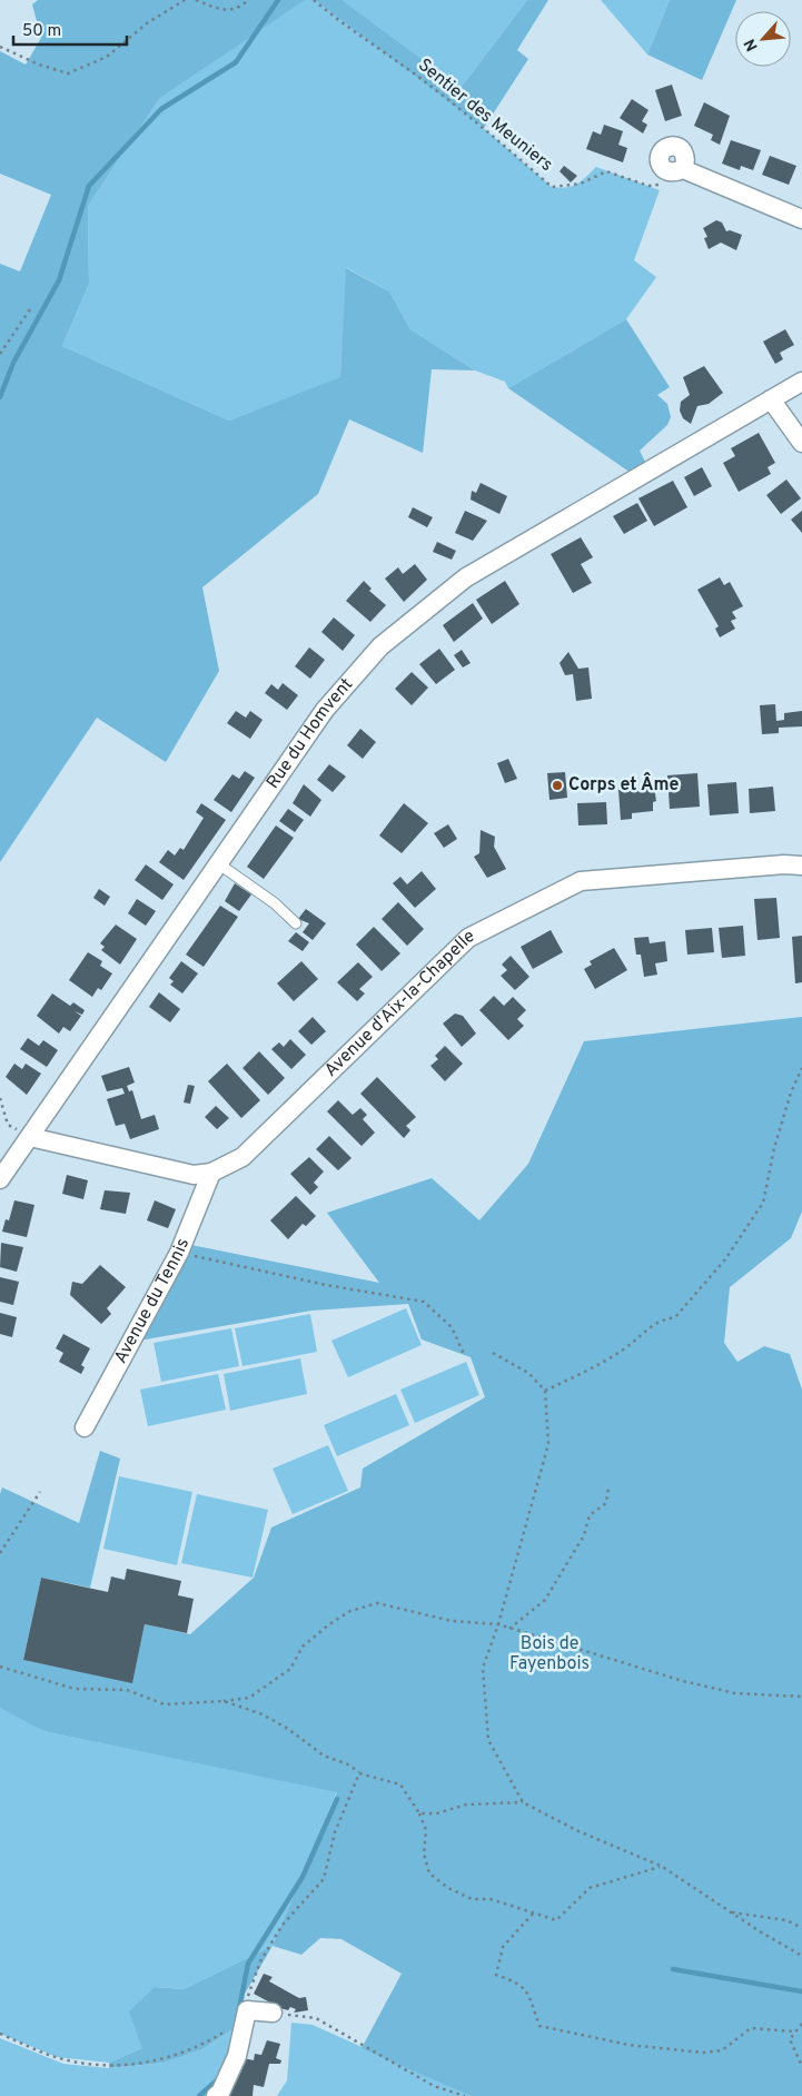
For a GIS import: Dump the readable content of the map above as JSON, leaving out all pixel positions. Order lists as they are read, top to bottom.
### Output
{
  "streets": {
    "street": ["Rue du Homvent", "Avenue d'Aix-la-Chapelle", "Avenue du Tennis"],
    "path": ["Sentier des Meuniers"]
  },
  "crossings": [
    ["Rue du Homvent", "Avenue d'Aix-la-Chapelle"],
    ["Avenue d'Aix-la-Chapelle", "Avenue du Tennis"]
  ],
  "parks": ["Bois de Fayenbois"],
  "places": ["Corps et Âme"],
  "scale_bar": "50 m",
  "north": "bottom left"
}
